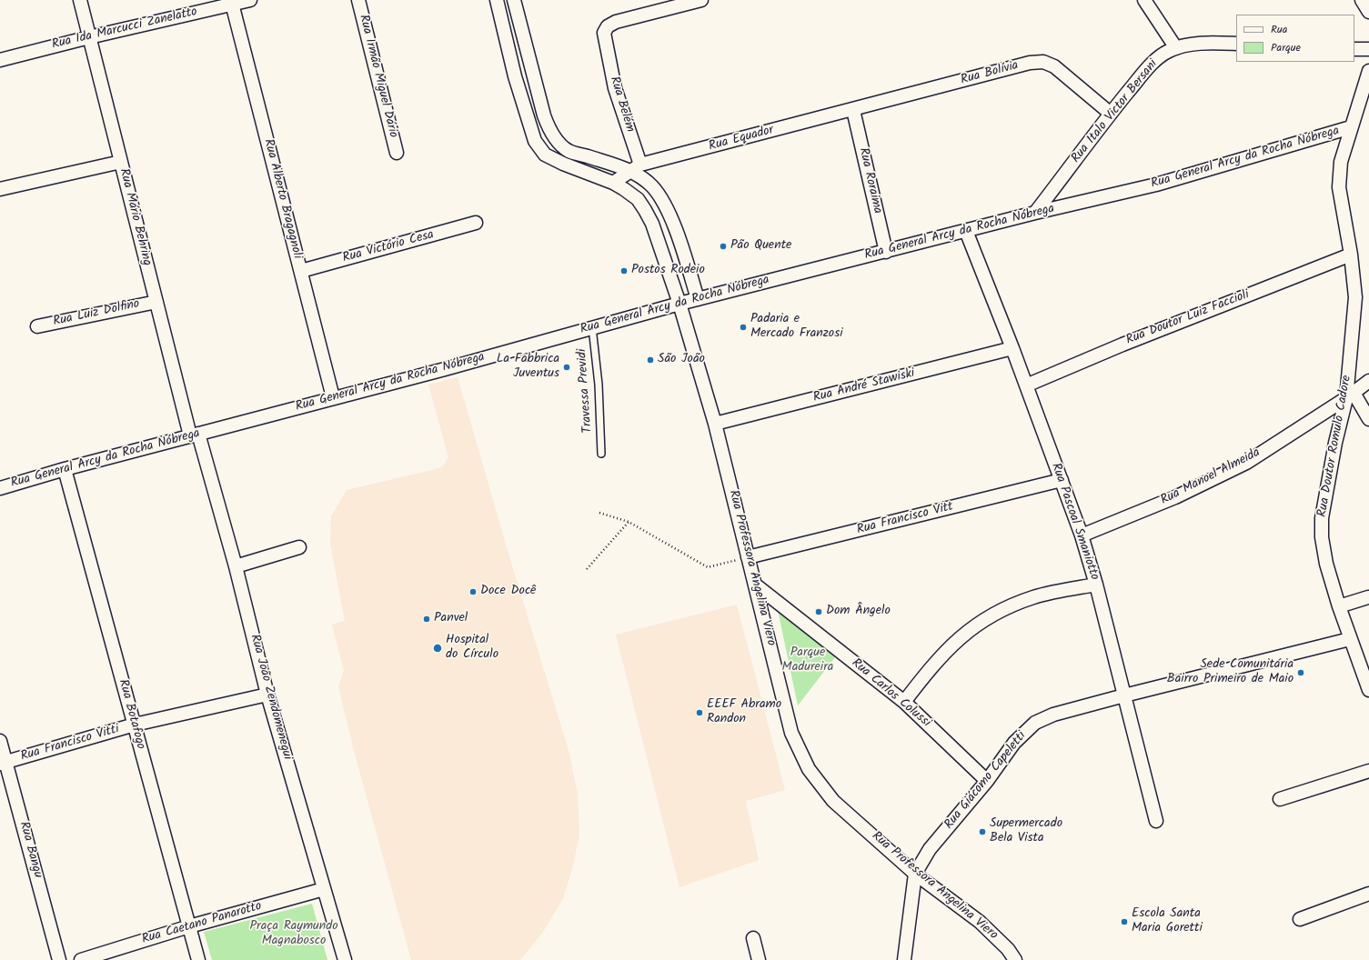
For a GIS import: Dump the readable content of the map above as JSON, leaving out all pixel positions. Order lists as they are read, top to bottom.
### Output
{
  "streets": {
    "street": [
      "Rua Ida Marcucci Zanelatto",
      "Rua Bolívia",
      "Rua Irmão Miguel Dário",
      "Rua Belém",
      "Rua Italo Victor Bersani",
      "Rua Equador",
      "Rua General Arcy da Rocha Nóbrega",
      "Rua Roraima",
      "Rua Alberto Bragagnoli",
      "Rua Mário Behring",
      "Rua Victório Cesa",
      "Rua Luiz Dolfino",
      "Rua Doutor Luiz Faccioli",
      "Rua André Stawiski",
      "Rua Doutor Romulo Cadore",
      "Rua Manoel Almeida",
      "Rua Francisco Vitt",
      "Rua Pascoal Smaniotto",
      "Rua Professora Angelina Viero",
      "Rua Carlos Colussi",
      "Rua João Zendomenegui",
      "Rua Botafogo",
      "Rua Francisco Vitti",
      "Rua Giácomo Capeletti",
      "Rua Bangu",
      "Rua Caetano Panarotto"
    ],
    "lane": ["Travessa Previdi"]
  },
  "crossings": [
    ["Rua Ida Marcucci Zanelatto", "Rua Alberto Bragagnoli"],
    ["Rua Ida Marcucci Zanelatto", "Rua Mário Behring"],
    ["Rua Bolívia", "Rua Italo Victor Bersani"],
    ["Rua Bolívia", "Rua Equador"],
    ["Rua Bolívia", "Rua Roraima"],
    ["Rua Belém", "Rua Equador"],
    ["Rua Italo Victor Bersani", "Rua General Arcy da Rocha Nóbrega"],
    ["Rua Equador", "Rua Roraima"],
    ["Rua General Arcy da Rocha Nóbrega", "Rua Roraima"],
    ["Rua General Arcy da Rocha Nóbrega", "Rua Alberto Bragagnoli"],
    ["Rua General Arcy da Rocha Nóbrega", "Rua Mário Behring"],
    ["Rua General Arcy da Rocha Nóbrega", "Travessa Previdi"],
    ["Rua General Arcy da Rocha Nóbrega", "Rua Doutor Romulo Cadore"],
    ["Rua General Arcy da Rocha Nóbrega", "Rua Pascoal Smaniotto"],
    ["Rua General Arcy da Rocha Nóbrega", "Rua Professora Angelina Viero"],
    ["Rua General Arcy da Rocha Nóbrega", "Rua João Zendomenegui"],
    ["Rua General Arcy da Rocha Nóbrega", "Rua Botafogo"],
    ["Rua Alberto Bragagnoli", "Rua Victório Cesa"],
    ["Rua Mário Behring", "Rua Luiz Dolfino"],
    ["Rua Mário Behring", "Rua João Zendomenegui"],
    ["Rua Doutor Luiz Faccioli", "Rua Doutor Romulo Cadore"],
    ["Rua Doutor Luiz Faccioli", "Rua Pascoal Smaniotto"],
    ["Rua André Stawiski", "Rua Pascoal Smaniotto"],
    ["Rua André Stawiski", "Rua Professora Angelina Viero"],
    ["Rua Doutor Romulo Cadore", "Rua Manoel Almeida"],
    ["Rua Doutor Romulo Cadore", "Rua Giácomo Capeletti"],
    ["Rua Manoel Almeida", "Rua Pascoal Smaniotto"],
    ["Rua Francisco Vitt", "Rua Pascoal Smaniotto"],
    ["Rua Francisco Vitt", "Rua Professora Angelina Viero"],
    ["Rua Pascoal Smaniotto", "Rua Giácomo Capeletti"],
    ["Rua Professora Angelina Viero", "Rua Carlos Colussi"],
    ["Rua Professora Angelina Viero", "Rua Giácomo Capeletti"],
    ["Rua Carlos Colussi", "Rua Giácomo Capeletti"],
    ["Rua João Zendomenegui", "Rua Francisco Vitti"],
    ["Rua João Zendomenegui", "Rua Caetano Panarotto"],
    ["Rua Botafogo", "Rua Francisco Vitti"],
    ["Rua Botafogo", "Rua Caetano Panarotto"],
    ["Rua Francisco Vitti", "Rua Bangu"]
  ],
  "parks": ["Parque Madureira", "Praça Raymundo Magnabosco"],
  "places": [
    "Pão Quente",
    "Postos Rodeio",
    "Padaria e Mercado Franzosi",
    "São João",
    "La Fabbrica Juventus",
    "Doce Docê",
    "Dom Ângelo",
    "Panvel",
    "Hospital do Círculo",
    "Sede Comunitária Bairro Primeiro de Maio",
    "EEEF Abramo Randon",
    "Supermercado Bela Vista",
    "Escola Santa Maria Goretti"
  ],
  "legend": ["Rua", "Parque"]
}
